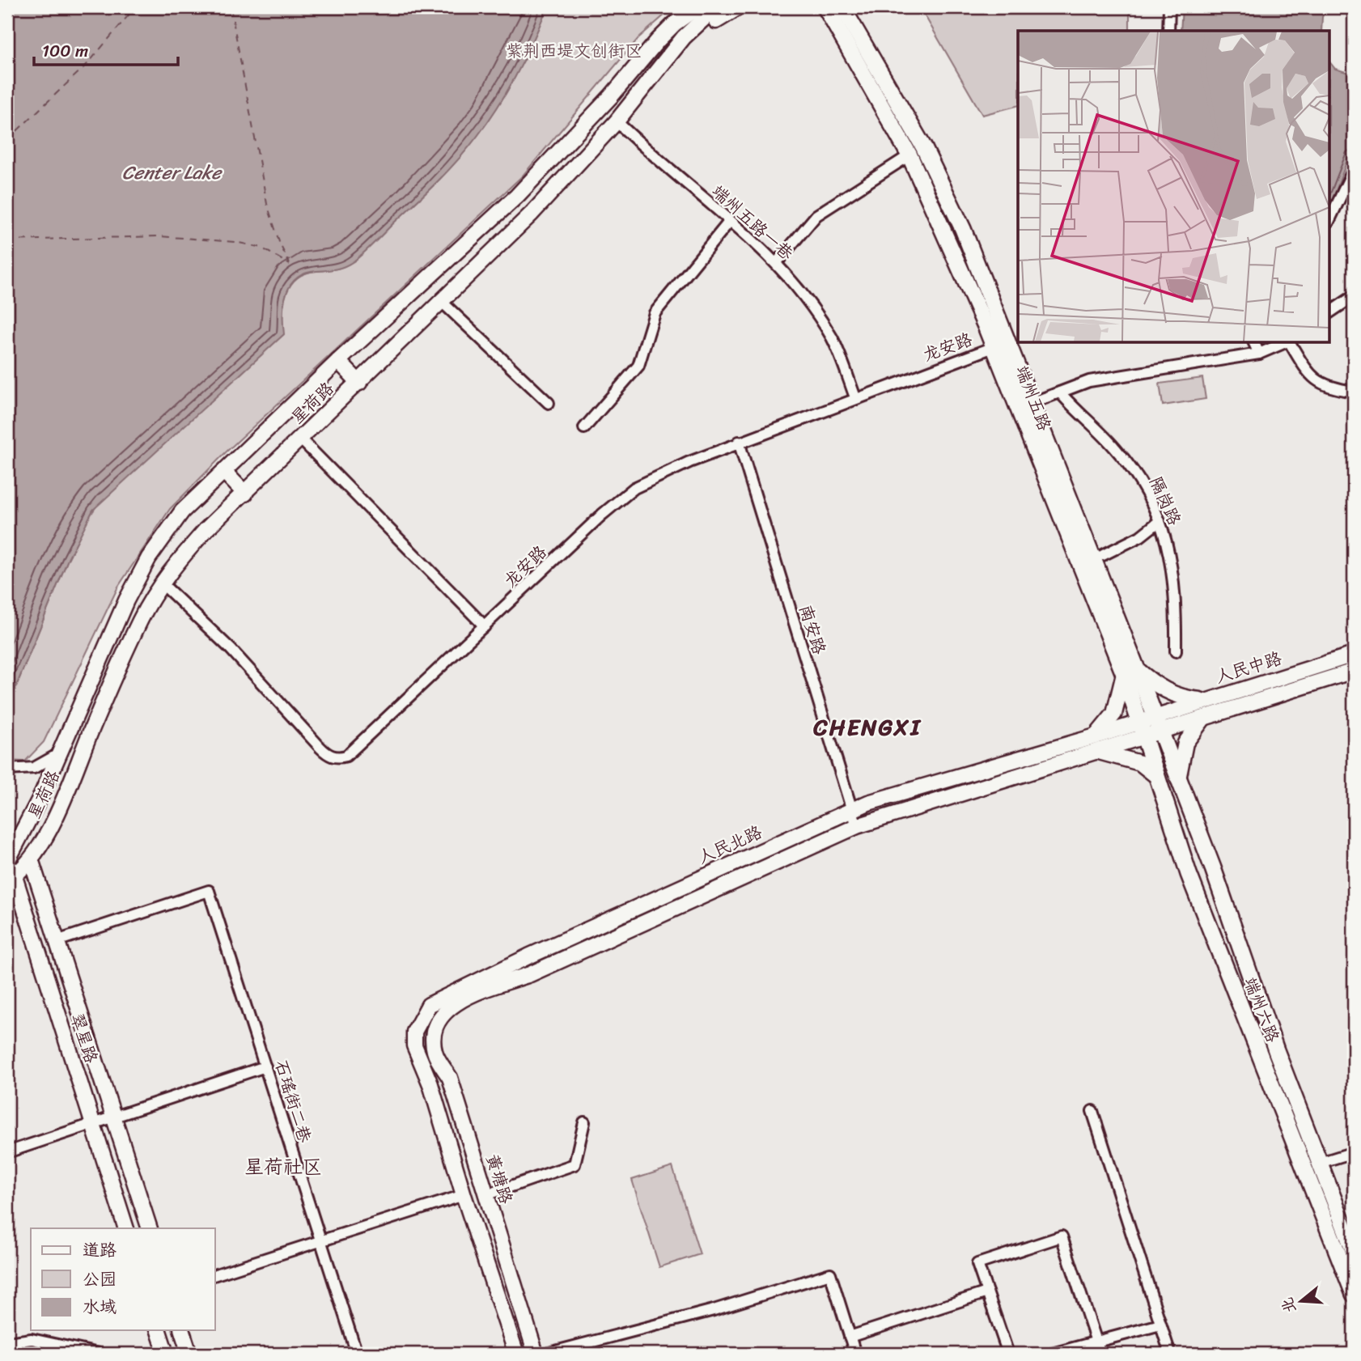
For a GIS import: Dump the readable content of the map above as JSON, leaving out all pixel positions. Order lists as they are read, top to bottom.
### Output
{
  "streets": {
    "main road": ["端州五路", "端州六路"],
    "street": [
      "端州五路一巷",
      "龙安路",
      "星荷路",
      "隔岗路",
      "南安路",
      "人民中路",
      "人民北路",
      "翠星路",
      "石瑶街二巷",
      "黄塘路"
    ]
  },
  "crossings": [
    ["端州五路一巷", "龙安路"],
    ["端州五路一巷", "星荷路"],
    ["龙安路", "端州五路"],
    ["龙安路", "星荷路"],
    ["龙安路", "南安路"],
    ["端州五路", "人民中路"],
    ["端州五路", "人民北路"],
    ["端州五路", "端州六路"],
    ["星荷路", "翠星路"],
    ["南安路", "人民北路"],
    ["人民中路", "人民北路"],
    ["人民中路", "端州六路"],
    ["人民北路", "端州六路"],
    ["人民北路", "黄塘路"],
    ["翠星路", "石瑶街二巷"]
  ],
  "districts": ["CHENGXI", "星荷社区"],
  "water": ["Center Lake"],
  "parks": ["紫荆西堤文创街区"],
  "legend": ["道路", "公园", "水域"],
  "scale_bar": "100 m",
  "north": "left"
}
